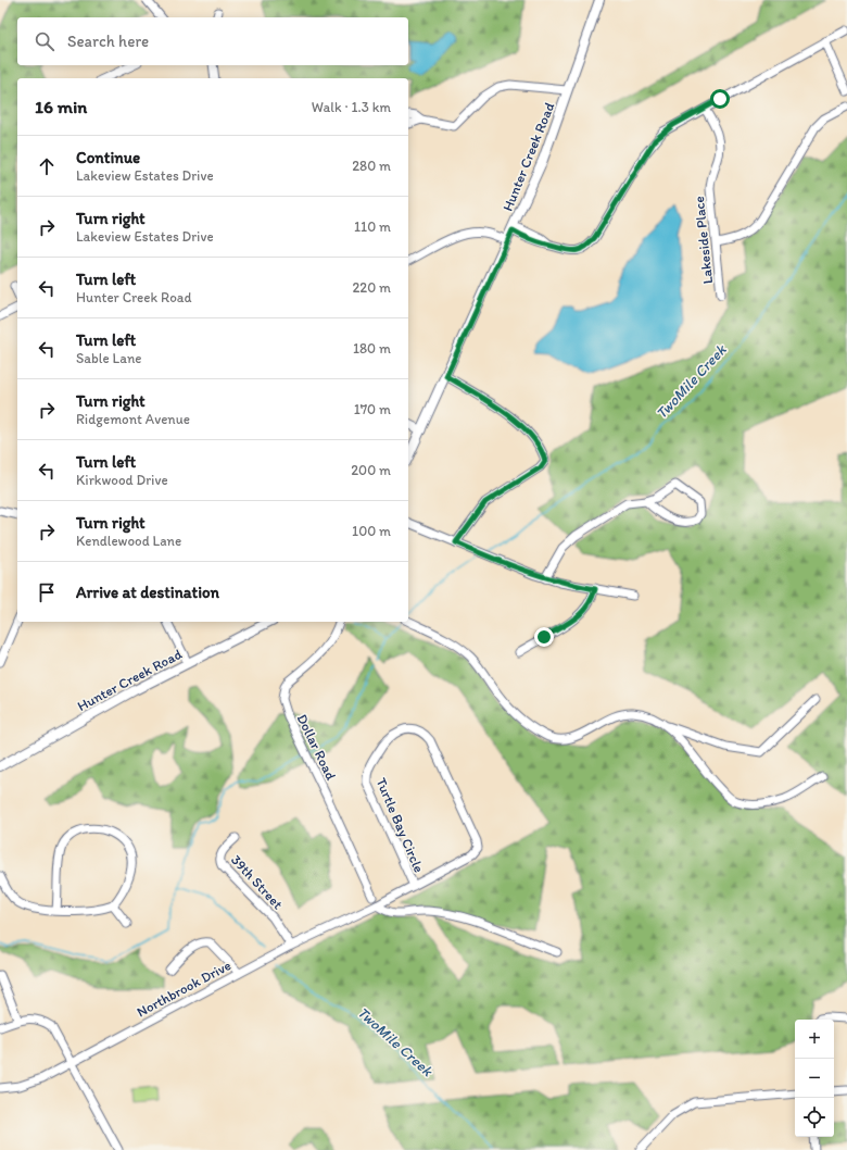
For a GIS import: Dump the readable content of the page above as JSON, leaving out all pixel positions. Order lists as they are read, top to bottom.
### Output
{
  "streets": {
    "main road": ["Hunter Creek Road"],
    "street": [
      "Lakeside Place",
      "Dollar Road",
      "Turtle Bay Circle",
      "39th Street",
      "Northbrook Drive"
    ]
  },
  "crossings": [
    ["Turtle Bay Circle", "Northbrook Drive"],
    ["39th Street", "Northbrook Drive"]
  ],
  "water": ["TwoMile Creek"],
  "page": {
    "search": "Search here",
    "heading": ["16 min", "Walk · 1.3 km"],
    "list": [
      ["Continue", "Lakeview Estates Drive", "280 m"],
      ["Turn right", "Lakeview Estates Drive", "110 m"],
      ["Turn left", "Hunter Creek Road", "220 m"],
      ["Turn left", "Sable Lane", "180 m"],
      ["Turn right", "Ridgemont Avenue", "170 m"],
      ["Turn left", "Kirkwood Drive", "200 m"],
      ["Turn right", "Kendlewood Lane", "100 m"],
      "Arrive at destination"
    ],
    "map_buttons": ["+", "−"]
  }
}
